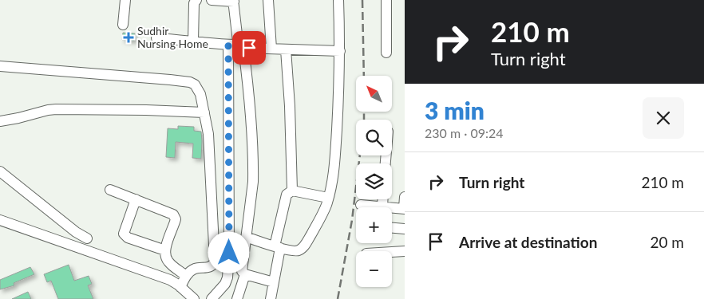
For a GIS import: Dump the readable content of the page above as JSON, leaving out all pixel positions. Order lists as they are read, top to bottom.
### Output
{
  "places": {
    "health": ["Sudhir Nursing Home"]
  },
  "north": "top left",
  "page": {
    "turn": ["210 m", "Turn right"],
    "map_buttons": ["+", "−"],
    "heading": ["3 min", "230 m · 09:24"],
    "list": [
      {
        "name": "Turn right",
        "value": "210 m"
      },
      {
        "name": "Arrive at destination",
        "value": "20 m"
      }
    ]
  }
}
